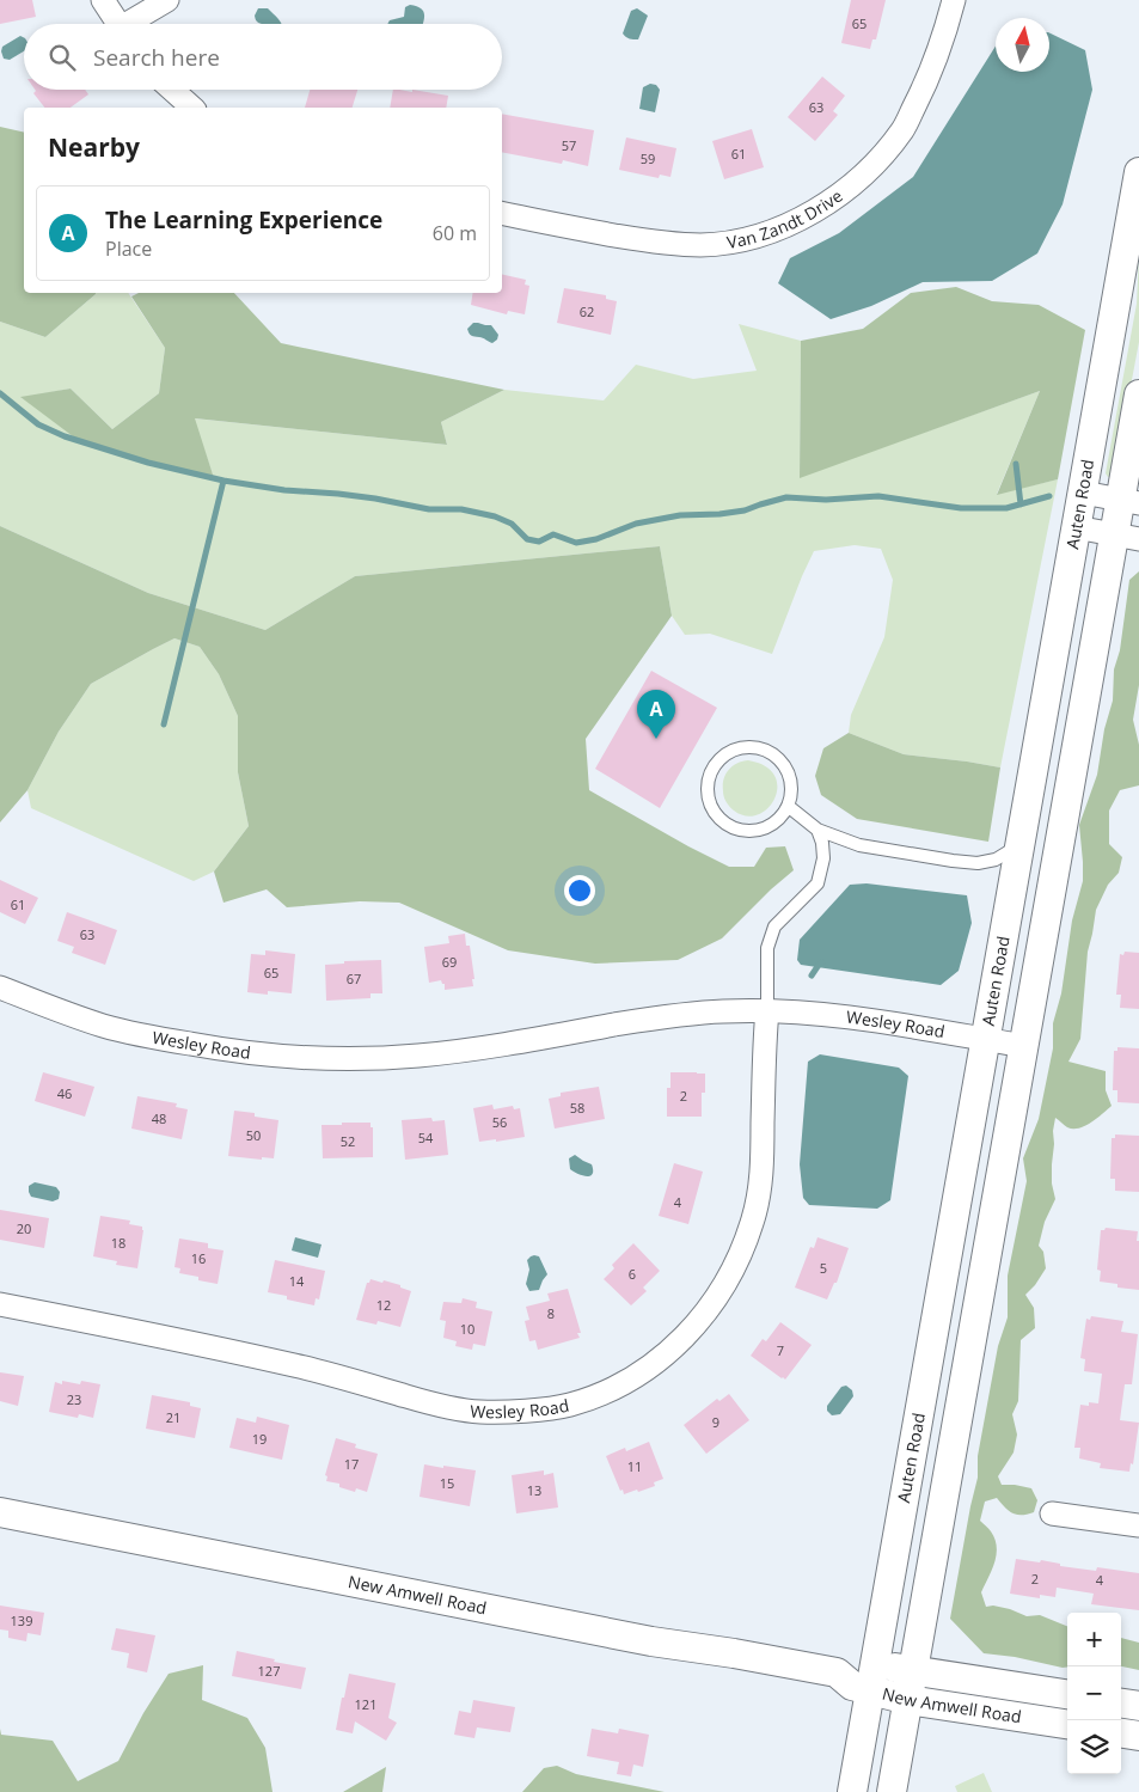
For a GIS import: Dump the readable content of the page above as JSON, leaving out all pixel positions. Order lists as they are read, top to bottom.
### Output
{
  "streets": {
    "street": [
      "Van Zandt Drive",
      "Auten Road",
      "Wesley Road",
      "New Amwell Road"
    ]
  },
  "crossings": [
    ["Auten Road", "Wesley Road"],
    ["Auten Road", "New Amwell Road"]
  ],
  "house_numbers": [
    "65",
    "63",
    "57",
    "61",
    "59",
    "62",
    "61",
    "63",
    "69",
    "65",
    "67",
    "46",
    "2",
    "58",
    "48",
    "56",
    "50",
    "54",
    "52",
    "4",
    "20",
    "18",
    "16",
    "5",
    "6",
    "14",
    "12",
    "8",
    "10",
    "7",
    "23",
    "21",
    "9",
    "19",
    "17",
    "11",
    "15",
    "13",
    "2",
    "4",
    "139",
    "127",
    "121"
  ],
  "north": "top",
  "page": {
    "search": "Search here",
    "heading": "Nearby",
    "list": [
      {
        "mark": "A",
        "name": "The Learning Experience",
        "note": "Place",
        "value": "60 m"
      }
    ],
    "pins": "A",
    "map_buttons": ["+", "−"]
  }
}
